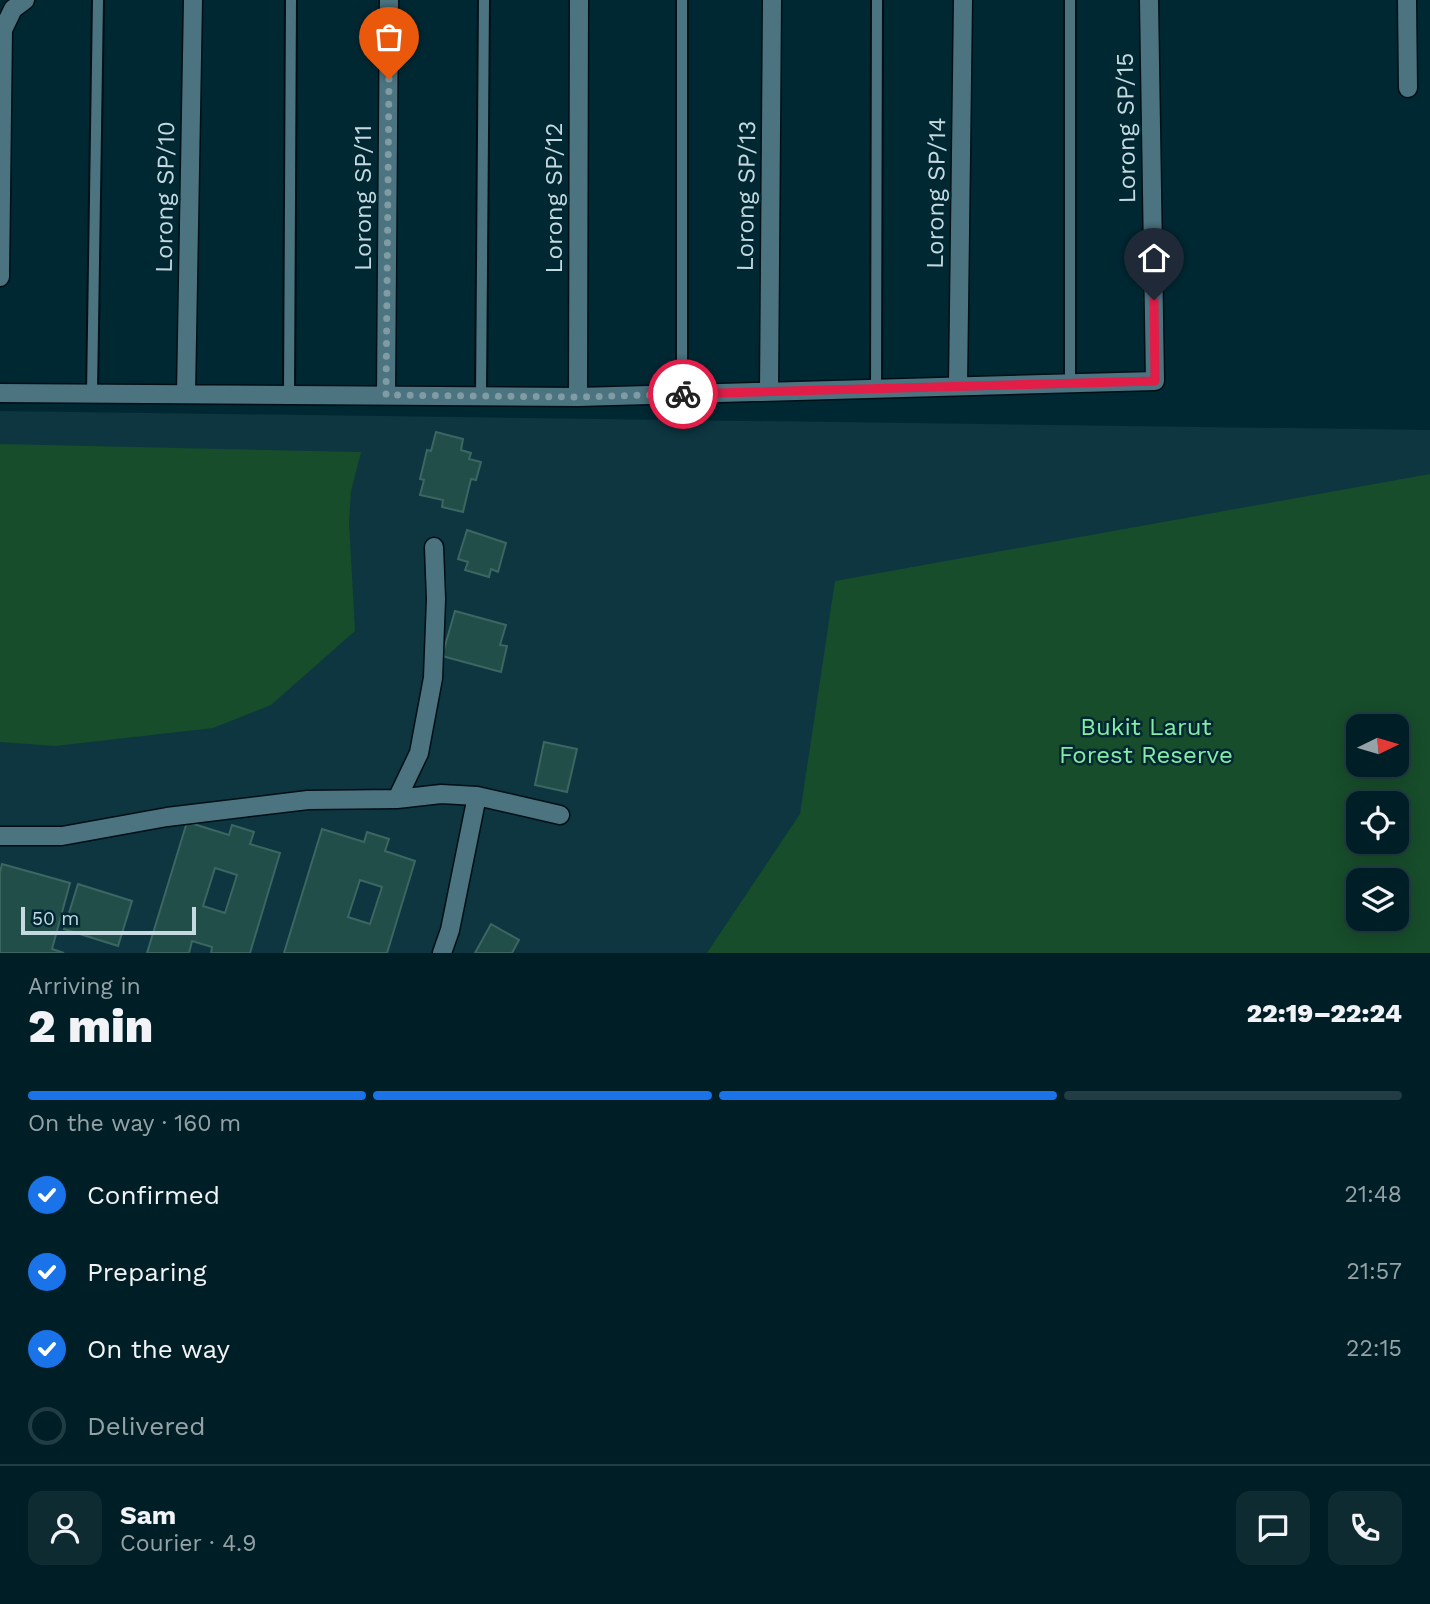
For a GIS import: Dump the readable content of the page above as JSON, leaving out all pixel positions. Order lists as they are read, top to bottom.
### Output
{
  "streets": {
    "street": [
      "Lorong SP/15",
      "Lorong SP/14",
      "Lorong SP/13",
      "Lorong SP/10",
      "Lorong SP/11",
      "Lorong SP/12"
    ]
  },
  "parks": ["Bukit Larut Forest Reserve"],
  "scale_bar": "50 m",
  "north": "right",
  "page": {
    "scale": "50 m",
    "heading": ["2 min", "Arriving in", "22:19–22:24"],
    "panel": ["Sam", "Courier · 4.9"],
    "bar": "On the way · 160 m",
    "list": [
      ["Confirmed", "21:48"],
      ["Preparing", "21:57"],
      ["On the way", "22:15"],
      "Delivered"
    ]
  }
}
